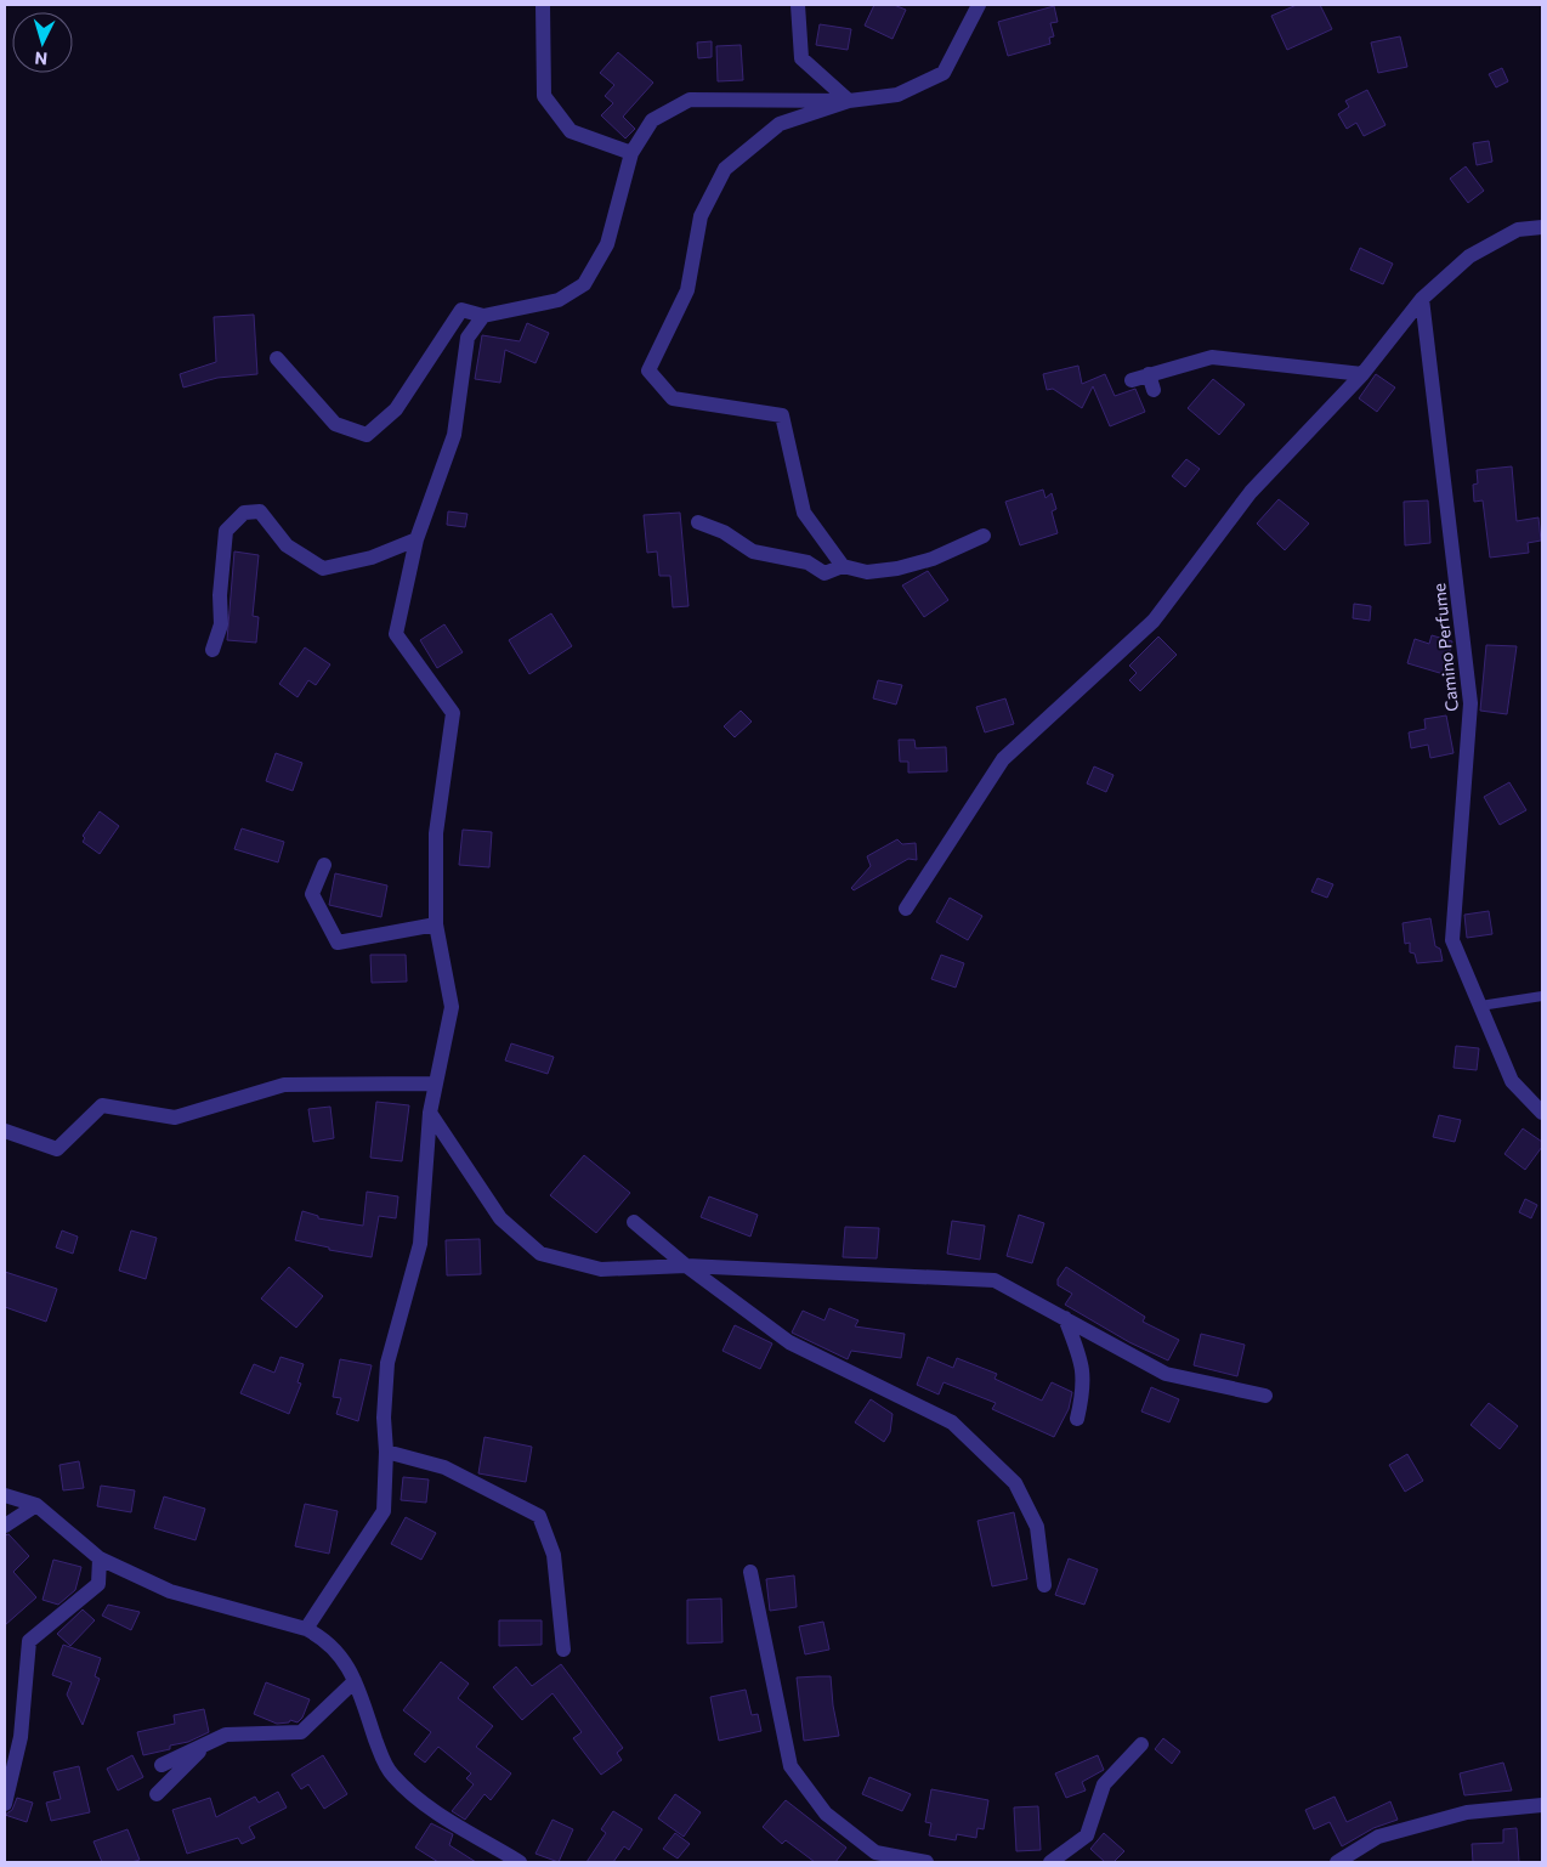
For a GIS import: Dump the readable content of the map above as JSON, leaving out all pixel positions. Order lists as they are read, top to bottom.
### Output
{
  "streets": {
    "street": ["Camino Perfume"]
  },
  "north": "bottom"
}
